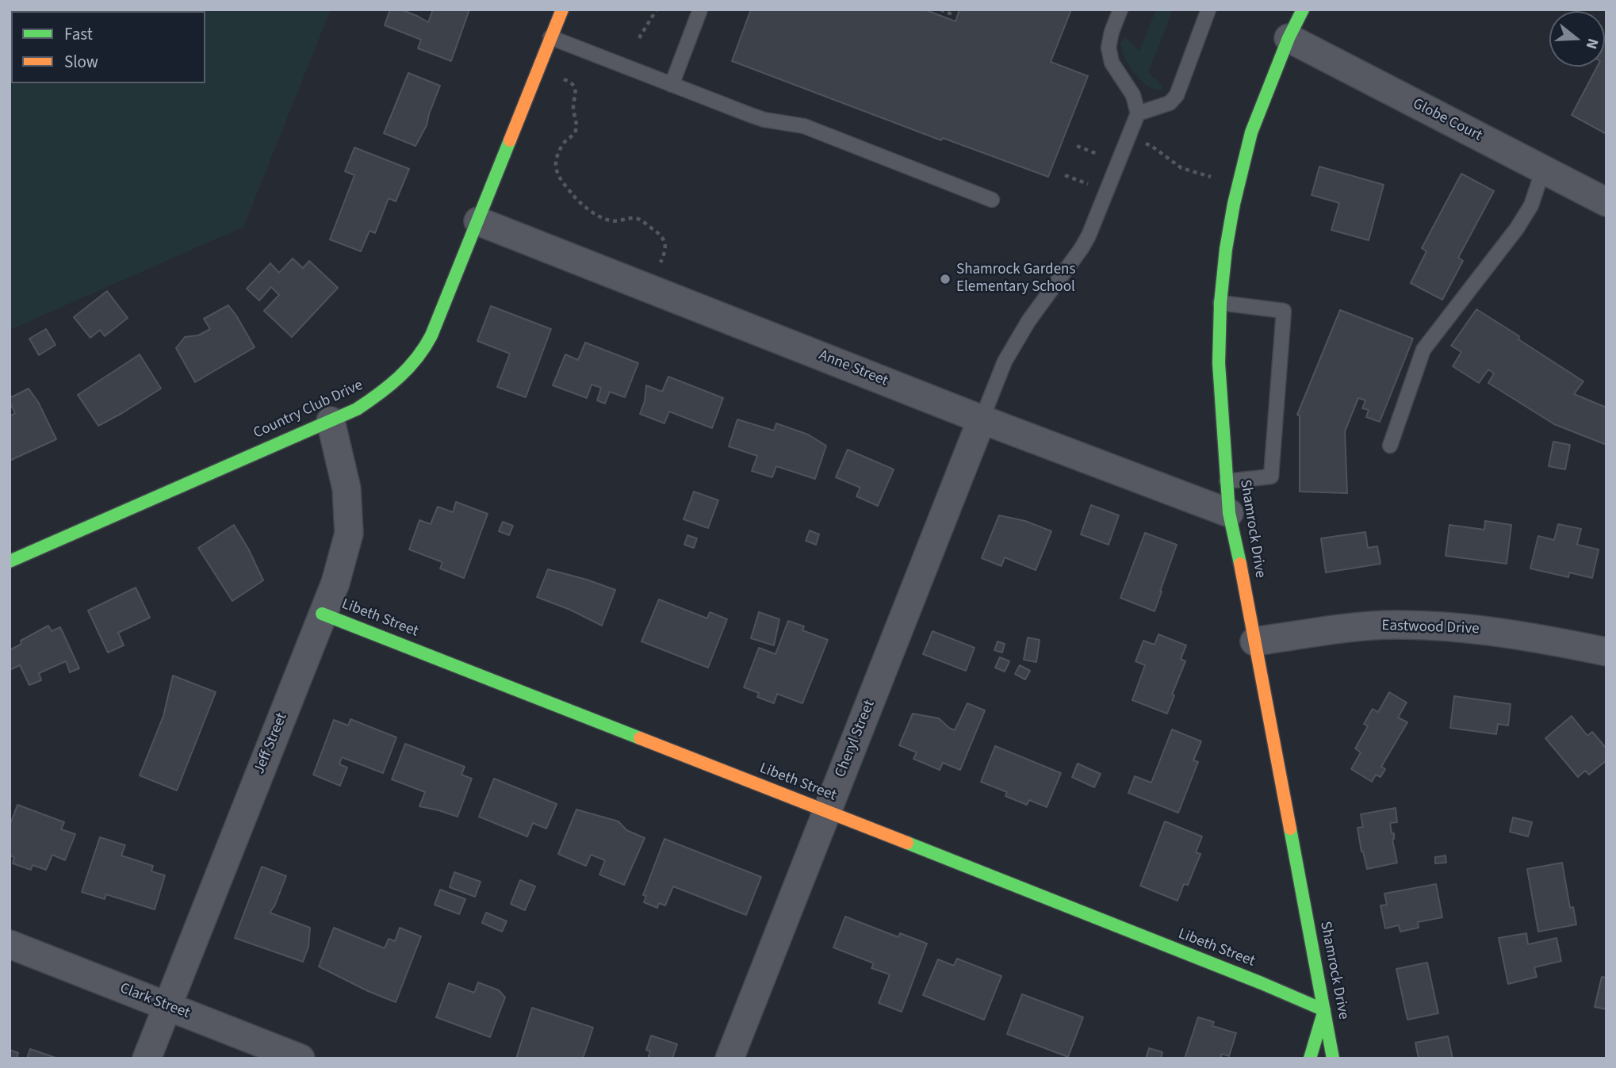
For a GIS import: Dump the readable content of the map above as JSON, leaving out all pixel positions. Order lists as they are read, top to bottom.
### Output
{
  "streets": {
    "street": [
      "Globe Court",
      "Anne Street",
      "Country Club Drive",
      "Shamrock Drive",
      "Libeth Street",
      "Eastwood Drive",
      "Cheryl Street",
      "Jeff Street",
      "Clark Street"
    ]
  },
  "crossings": [
    ["Globe Court", "Shamrock Drive"],
    ["Anne Street", "Country Club Drive"],
    ["Anne Street", "Shamrock Drive"],
    ["Anne Street", "Cheryl Street"],
    ["Country Club Drive", "Jeff Street"],
    ["Shamrock Drive", "Libeth Street"],
    ["Shamrock Drive", "Eastwood Drive"],
    ["Libeth Street", "Cheryl Street"],
    ["Libeth Street", "Jeff Street"],
    ["Jeff Street", "Clark Street"]
  ],
  "places": ["Shamrock Gardens Elementary School"],
  "legend": ["Fast", "Slow"],
  "north": "right"
}
